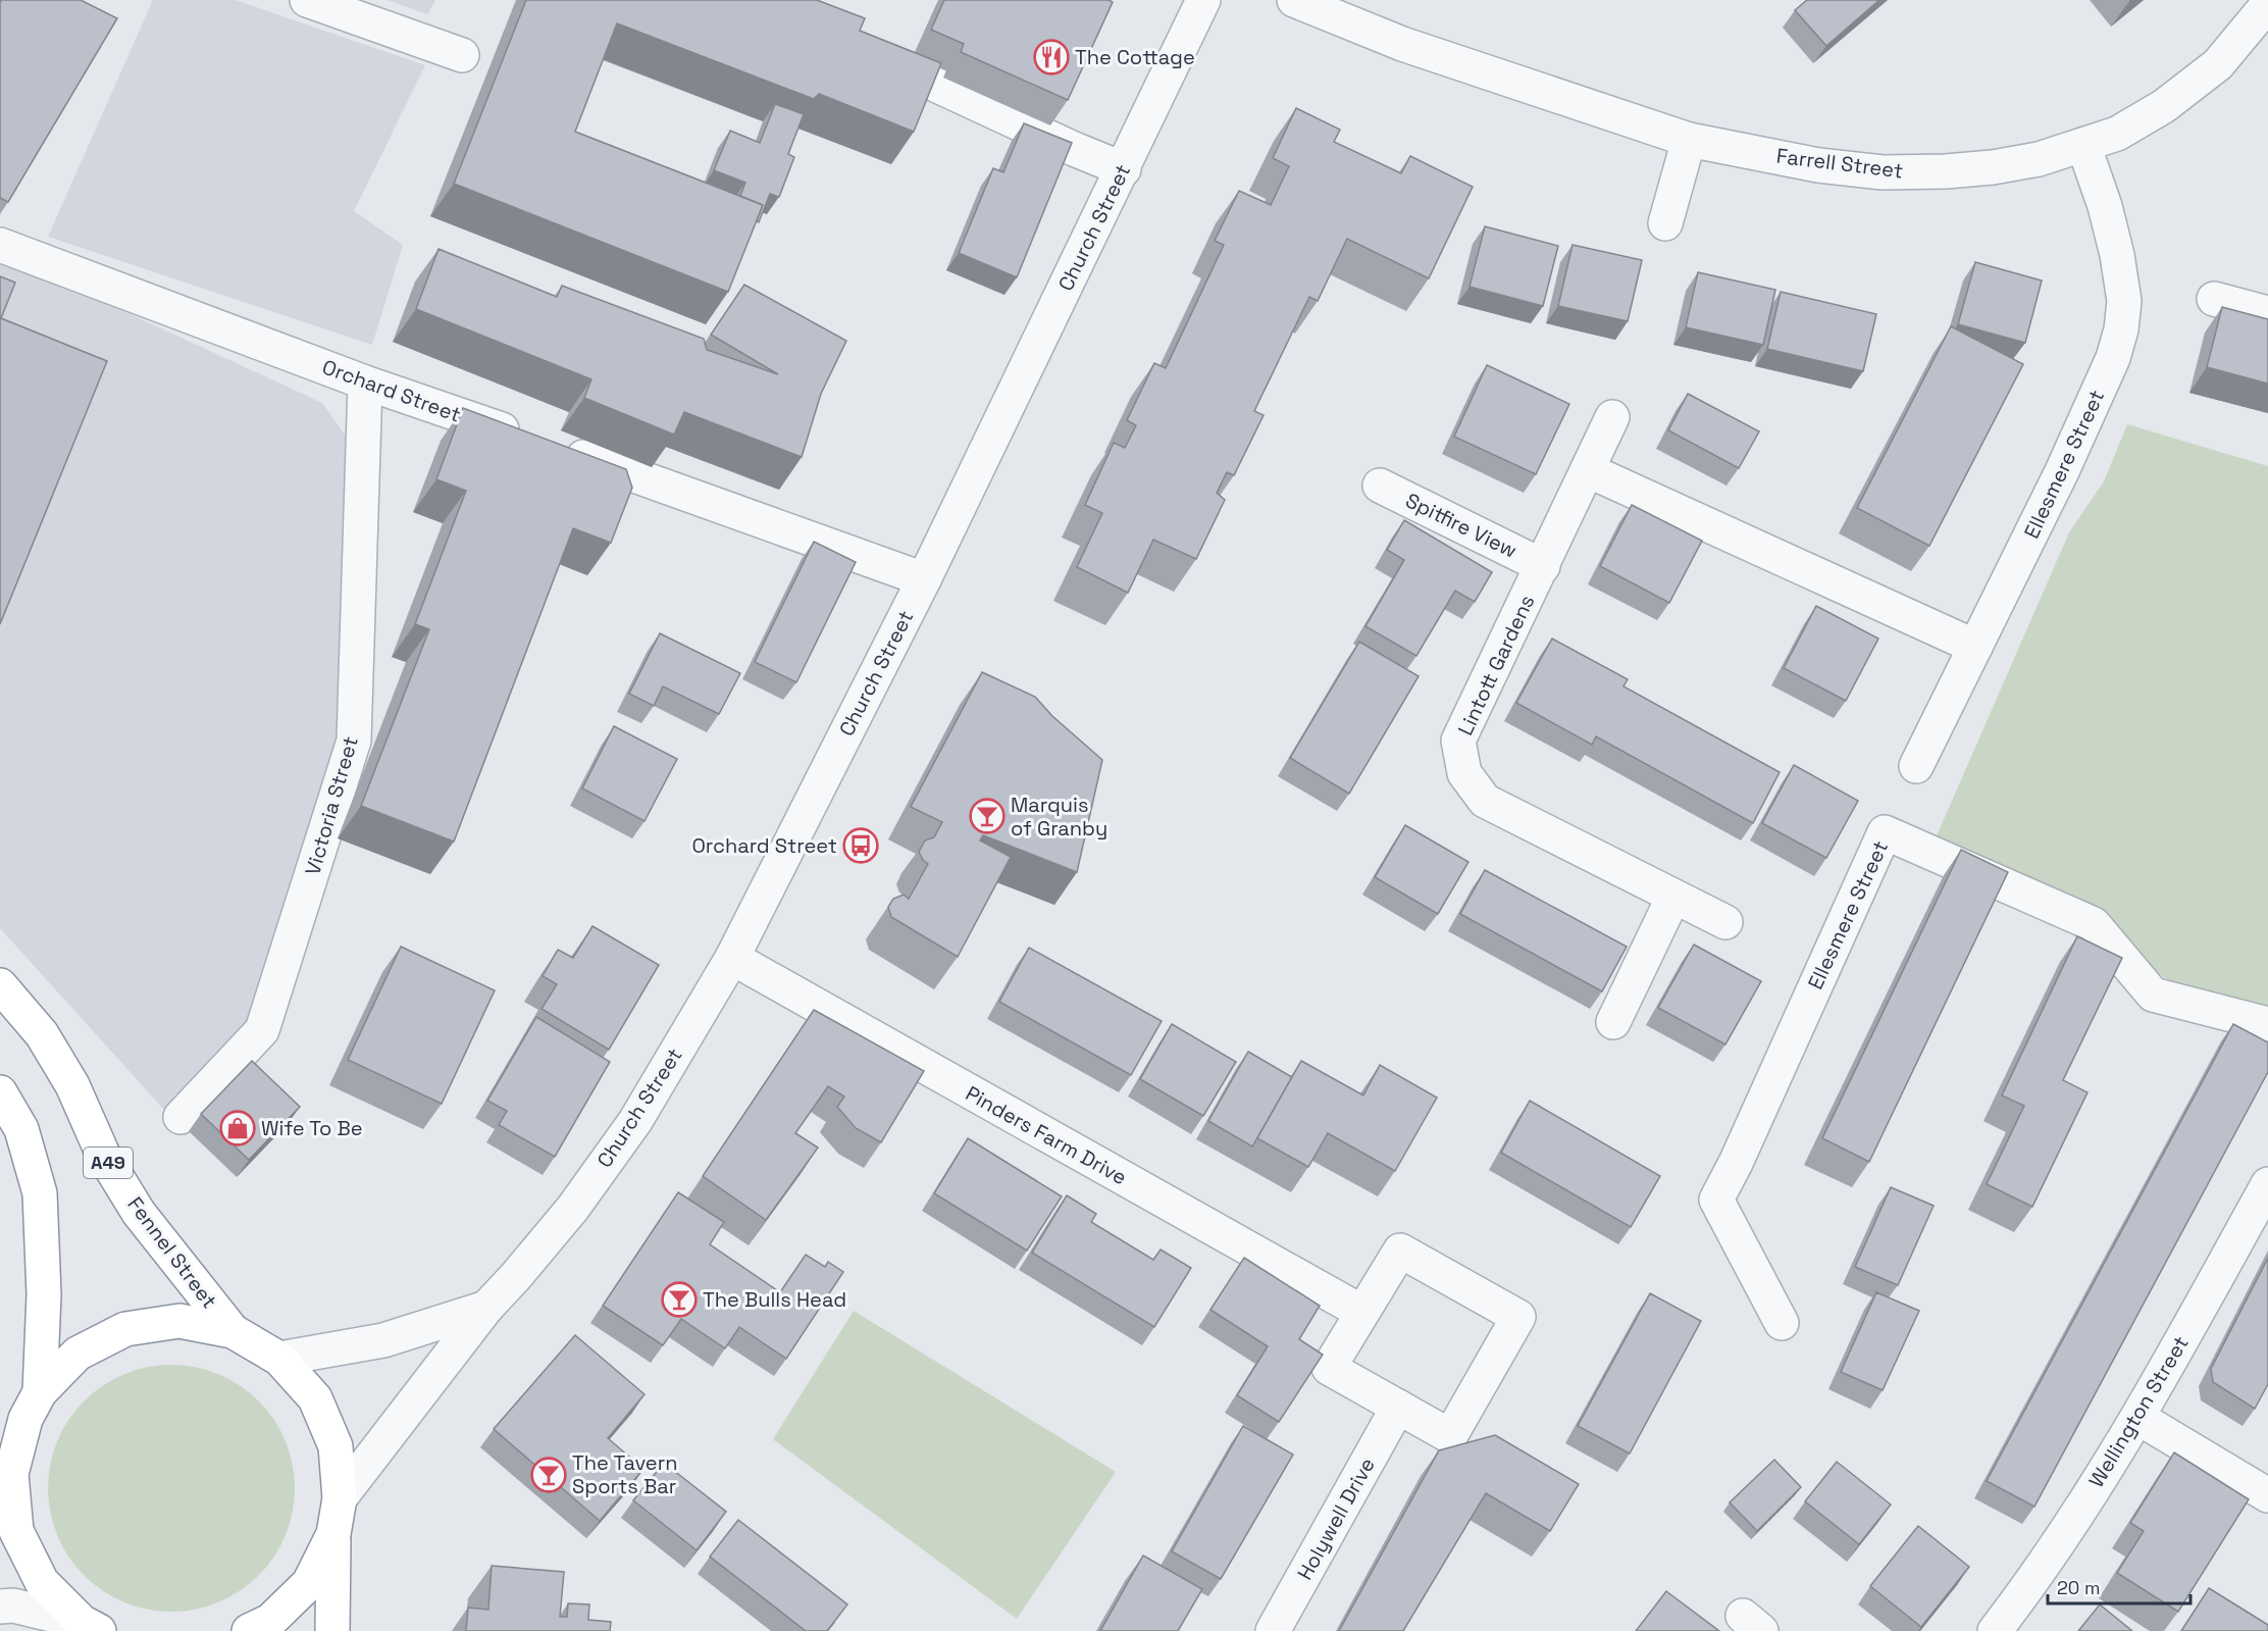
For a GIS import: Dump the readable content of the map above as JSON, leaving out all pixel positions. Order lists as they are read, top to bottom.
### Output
{
  "streets": {
    "highway": ["A49", "Fennel Street"],
    "street": [
      "Farrell Street",
      "Church Street",
      "Orchard Street",
      "Ellesmere Street",
      "Spitfire View",
      "Lintott Gardens",
      "Victoria Street",
      "Pinders Farm Drive",
      "Wellington Street",
      "Holywell Drive"
    ]
  },
  "crossings": [
    ["Farrell Street", "Ellesmere Street"],
    ["Church Street", "Orchard Street"],
    ["Church Street", "Pinders Farm Drive"],
    ["Church Street", "A49"],
    ["Orchard Street", "Victoria Street"],
    ["Spitfire View", "Lintott Gardens"],
    ["A49", "Fennel Street"]
  ],
  "places": {
    "restaurant": ["The Cottage"],
    "bar": ["Marquis of Granby", "The Bulls Head", "The Tavern Sports Bar"],
    "bus stop": ["Orchard Street"],
    "shop": ["Wife To Be"]
  },
  "scale_bar": "20 m"
}
